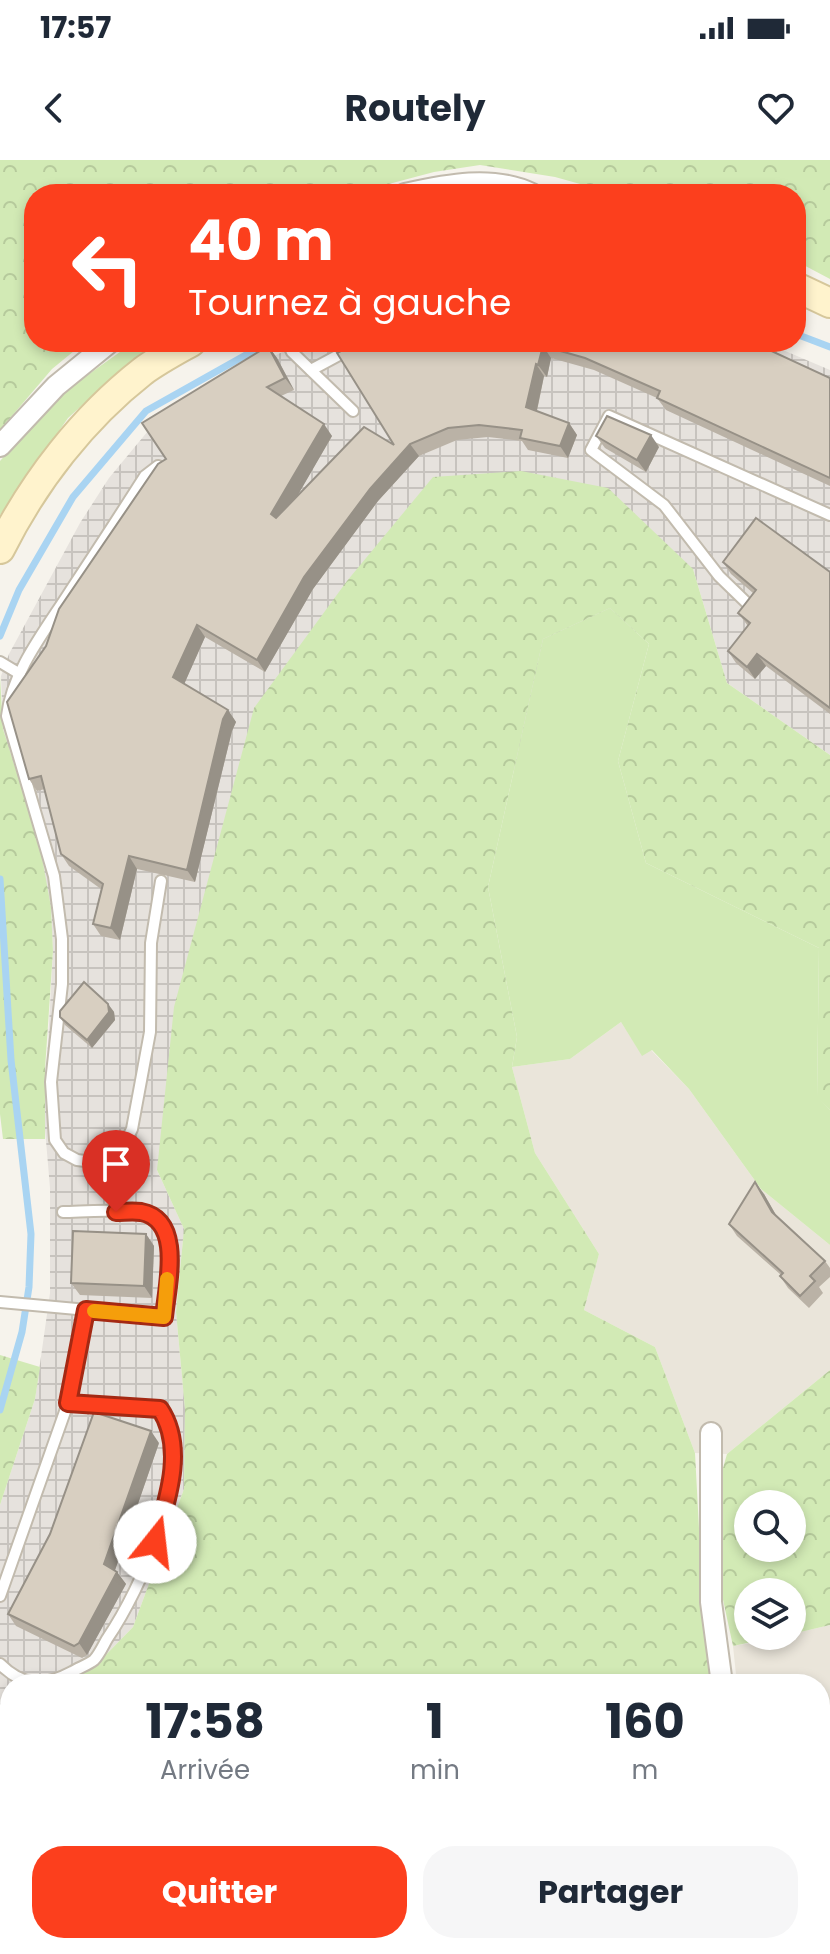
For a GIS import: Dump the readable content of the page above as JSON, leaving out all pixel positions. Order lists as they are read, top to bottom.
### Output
{
  "page": {
    "status": "17:57",
    "header": "Routely",
    "turn": ["40 m", "Tournez à gauche"],
    "eta": [
      "17:58",
      "Arrivée",
      "1",
      "min",
      "160",
      "m"
    ],
    "buttons": ["Quitter", "Partager"]
  }
}
